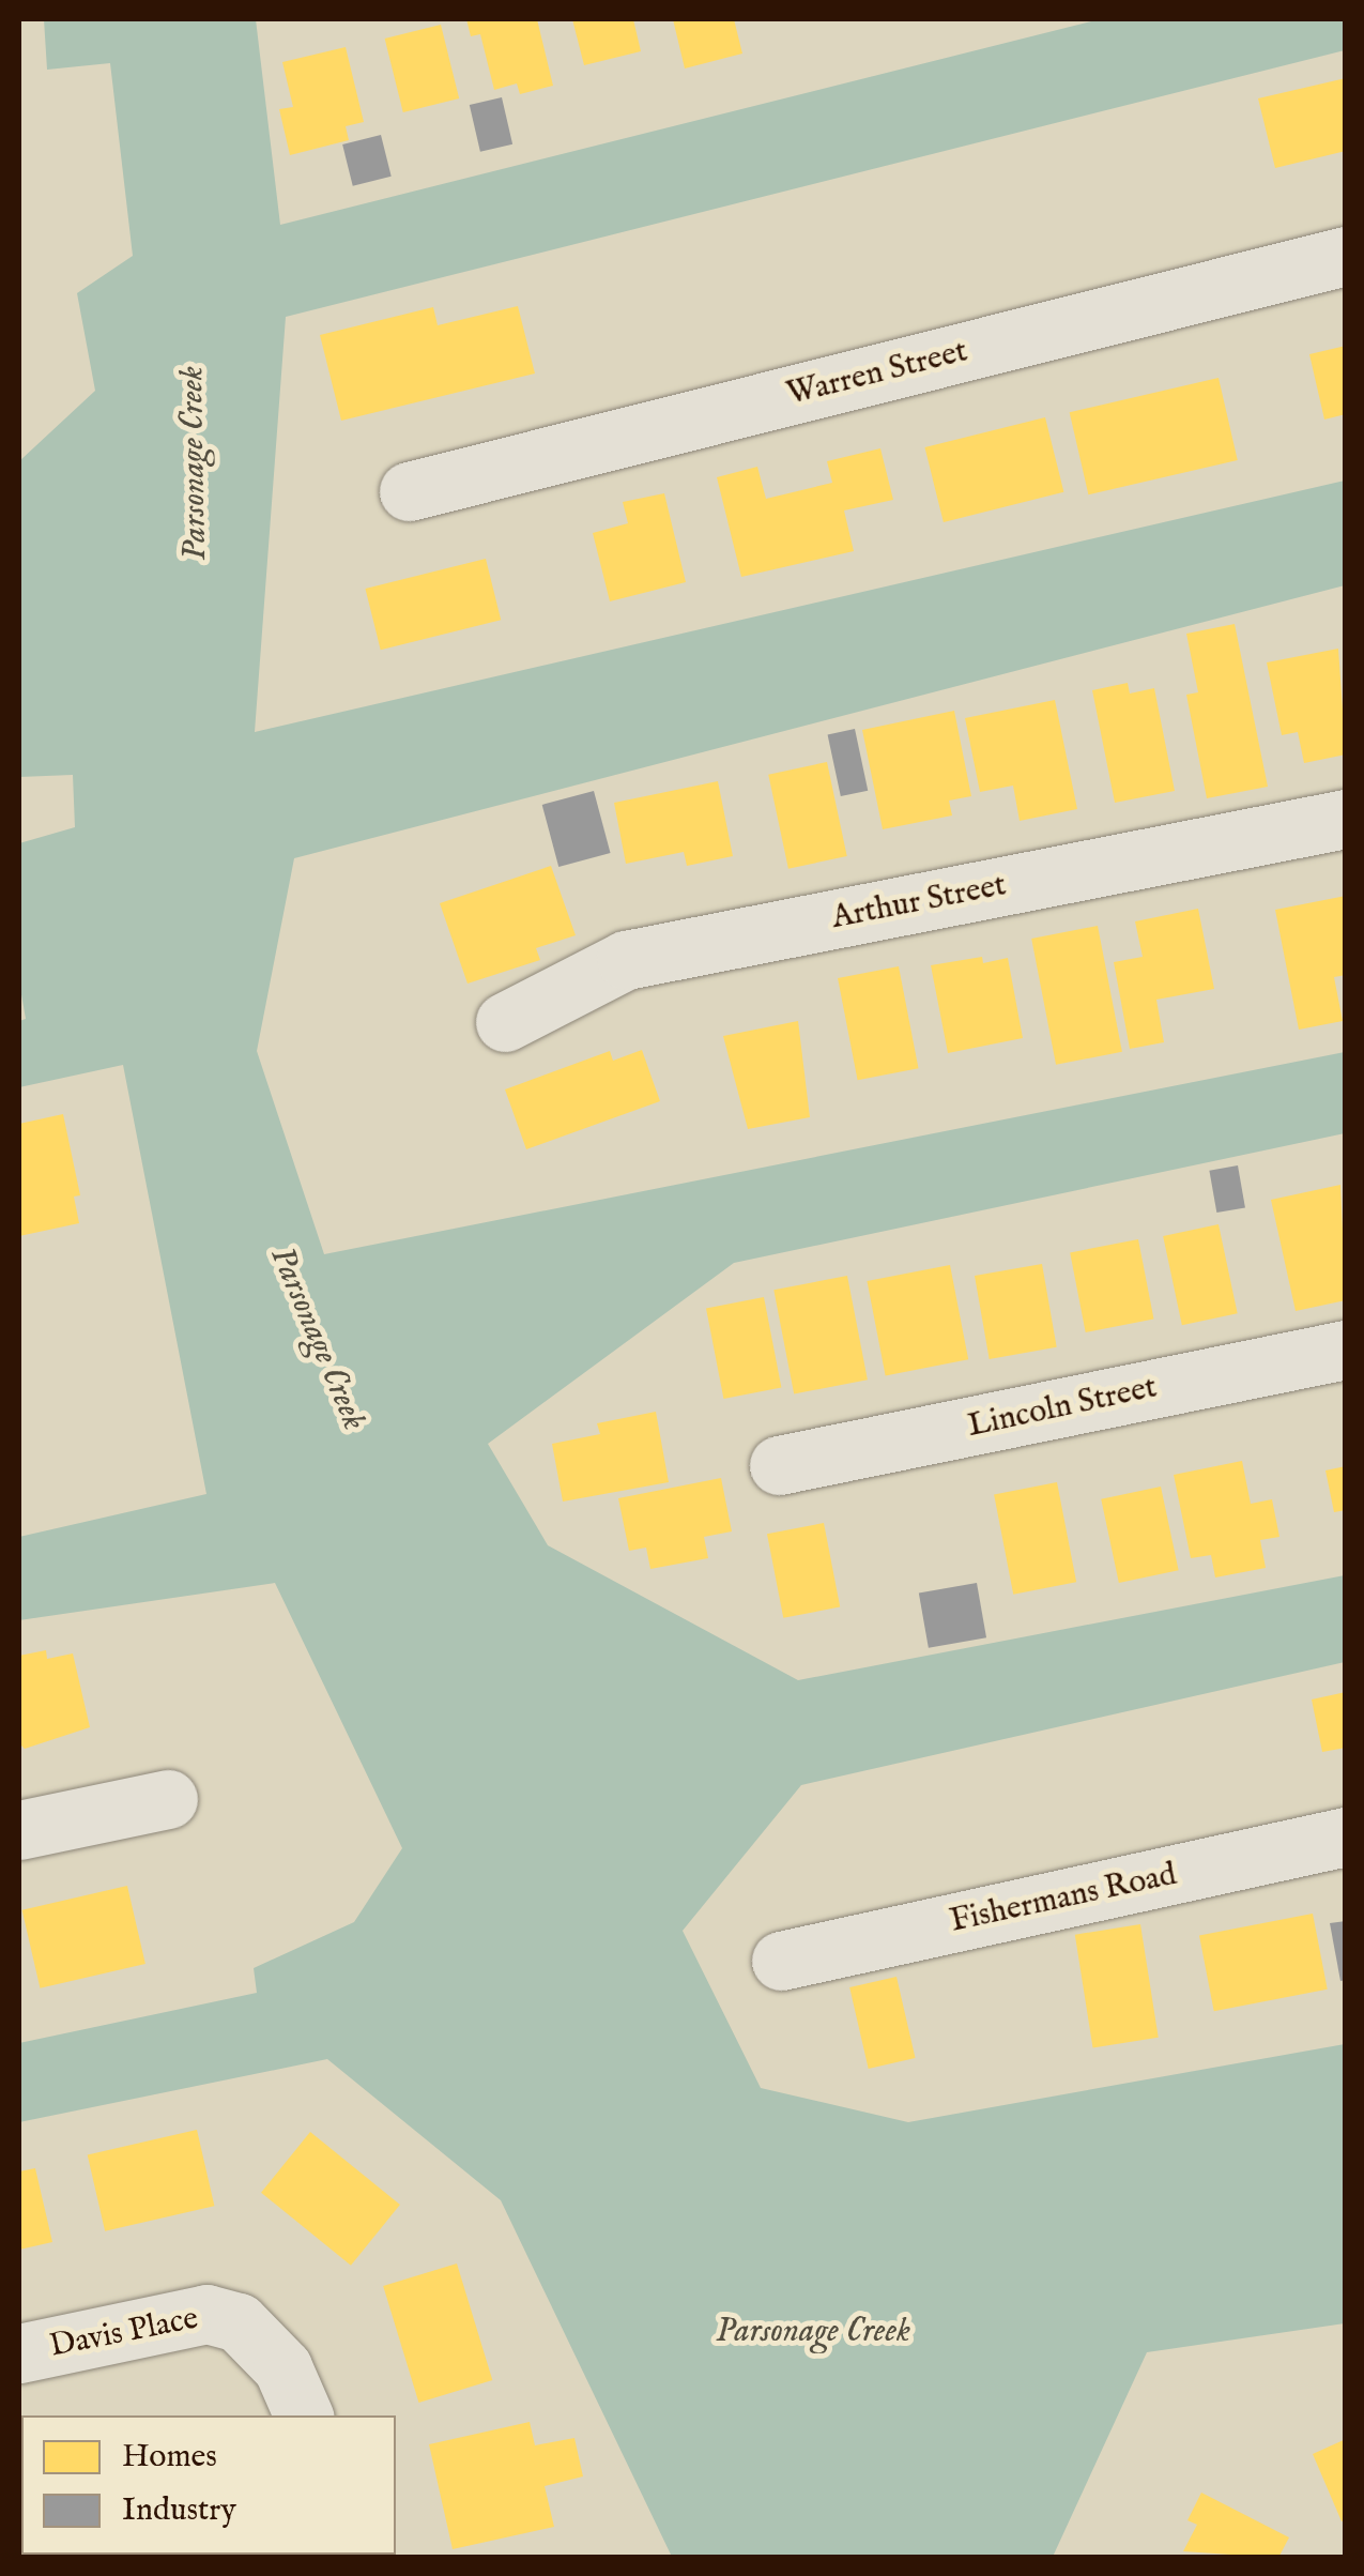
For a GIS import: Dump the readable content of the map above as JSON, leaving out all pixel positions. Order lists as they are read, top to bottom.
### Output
{
  "streets": {
    "street": [
      "Warren Street",
      "Arthur Street",
      "Lincoln Street",
      "Fishermans Road",
      "Davis Place"
    ]
  },
  "water": ["Parsonage Creek"],
  "legend": ["Homes", "Industry"]
}
